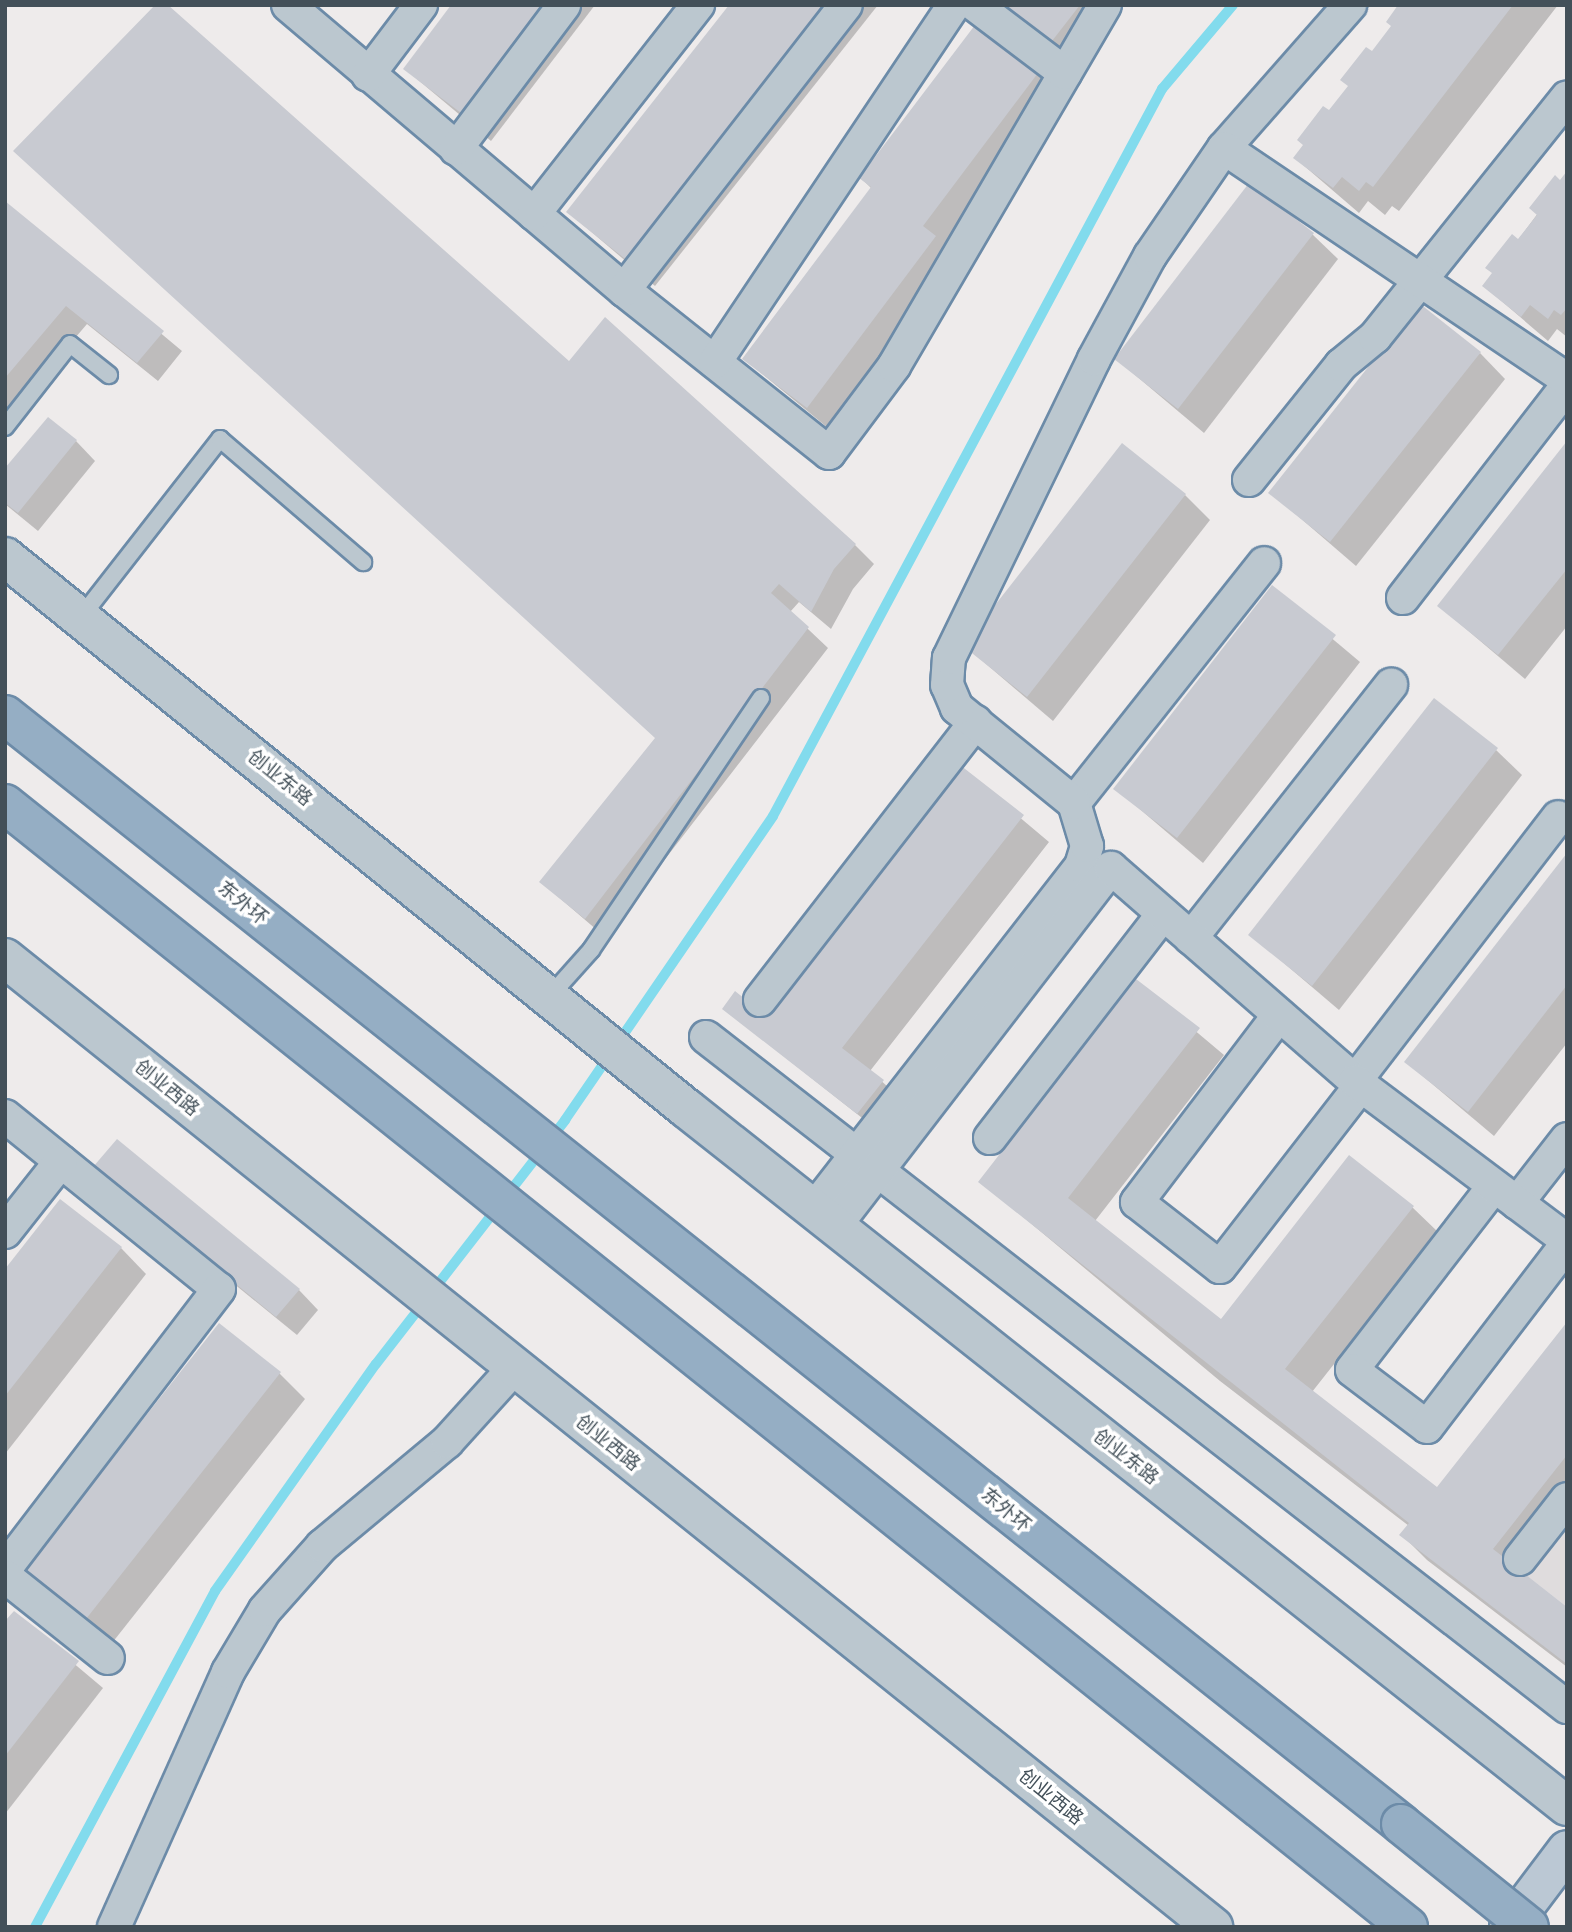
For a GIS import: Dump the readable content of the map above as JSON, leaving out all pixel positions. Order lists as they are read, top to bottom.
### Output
{
  "streets": {
    "highway": ["东外环"],
    "street": ["创业东路", "创业西路"]
  }
}
